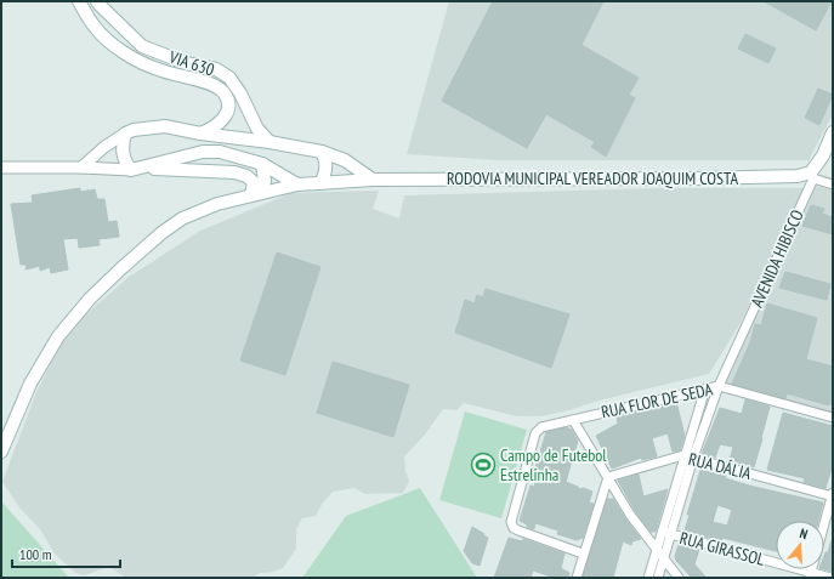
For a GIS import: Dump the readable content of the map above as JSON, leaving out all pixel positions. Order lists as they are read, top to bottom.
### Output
{
  "streets": {
    "main road": ["VIA 630", "RODOVIA MUNICIPAL VEREADOR JOAQUIM COSTA", "AVENIDA HIBISCO"],
    "street": ["RUA FLOR DE SEDA", "RUA DÁLIA", "RUA GIRASSOL"]
  },
  "crossings": [
    ["RODOVIA MUNICIPAL VEREADOR JOAQUIM COSTA", "AVENIDA HIBISCO"],
    ["AVENIDA HIBISCO", "RUA FLOR DE SEDA"],
    ["AVENIDA HIBISCO", "RUA DÁLIA"],
    ["AVENIDA HIBISCO", "RUA GIRASSOL"]
  ],
  "places": {
    "sports": ["Campo de Futebol Estrelinha"]
  },
  "scale_bar": "100 m",
  "north": "top"
}
